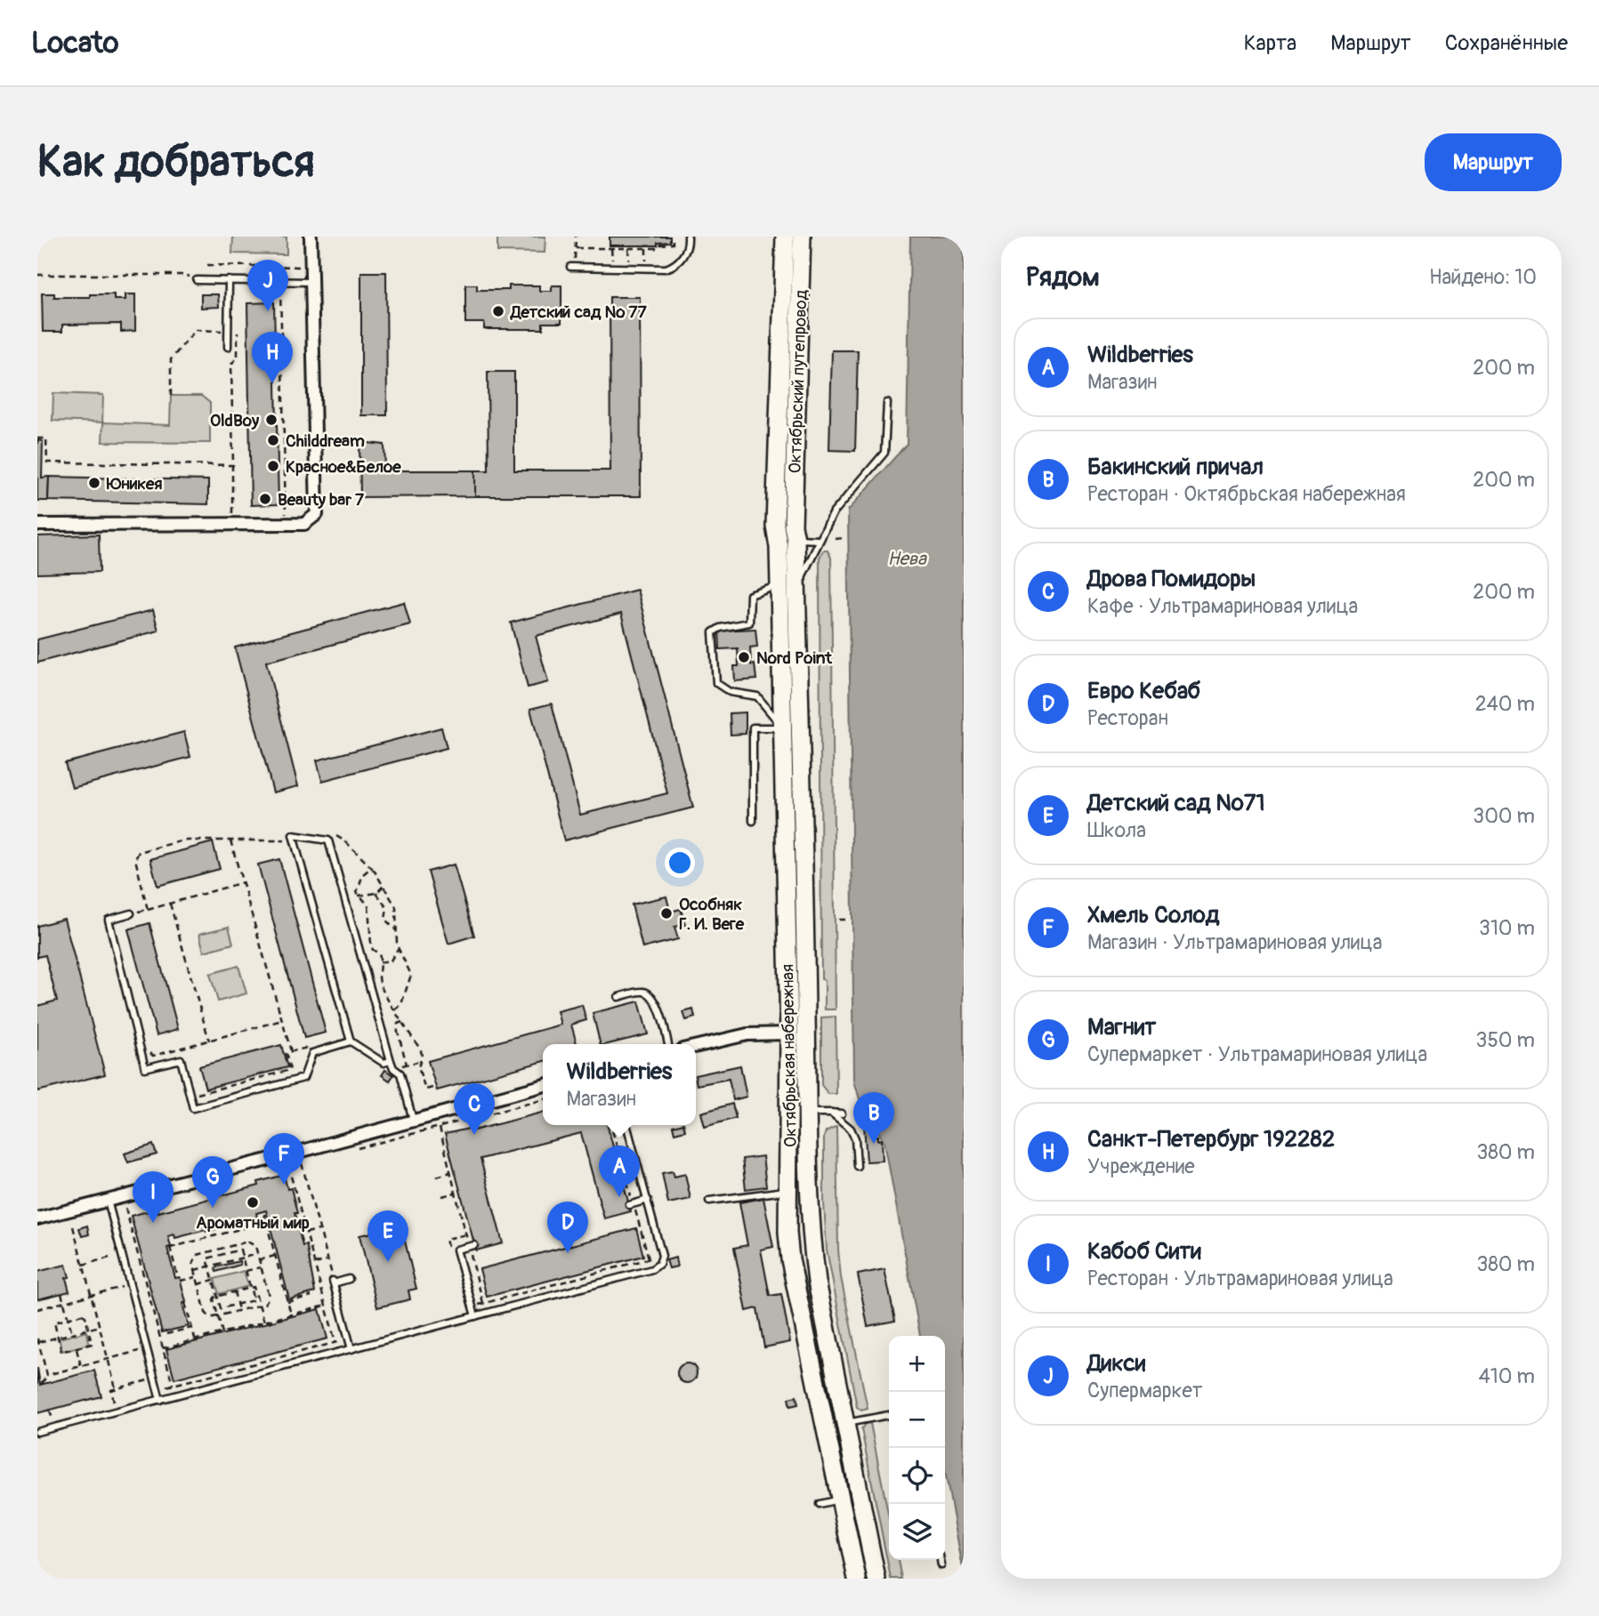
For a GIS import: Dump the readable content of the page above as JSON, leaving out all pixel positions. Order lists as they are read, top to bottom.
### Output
{
  "streets": {
    "main road": ["Октябрьский путепровод", "Октябрьская набережная"]
  },
  "crossings": [
    ["Октябрьский путепровод", "Октябрьская набережная"]
  ],
  "water": ["Нева"],
  "places": [
    "Детский сад № 77",
    "OldBoy",
    "Childdream",
    "Красное&Белое",
    "Юникея",
    "Beauty bar 7",
    "Nord Point",
    "Особняк Г. И. Веге",
    "Ароматный мир"
  ],
  "page": {
    "header": "Locato",
    "nav": ["Карта", "Маршрут", "Сохранённые"],
    "buttons": "Маршрут",
    "title": "Как добраться",
    "heading": ["Рядом", "Найдено: 10"],
    "pins": [
      "J",
      "H",
      "C",
      "B",
      "F",
      "A",
      "G",
      "I",
      "D",
      "E"
    ],
    "list": [
      {
        "mark": "A",
        "name": "Wildberries",
        "note": "Магазин",
        "value": "200 m"
      },
      {
        "mark": "B",
        "name": "Бакинский причал",
        "note": "Ресторан · Октябрьская набережная",
        "value": "200 m"
      },
      {
        "mark": "C",
        "name": "Дрова Помидоры",
        "note": "Кафе · Ультрамариновая улица",
        "value": "200 m"
      },
      {
        "mark": "D",
        "name": "Евро Кебаб",
        "note": "Ресторан",
        "value": "240 m"
      },
      {
        "mark": "E",
        "name": "Детский сад №71",
        "note": "Школа",
        "value": "300 m"
      },
      {
        "mark": "F",
        "name": "Хмель Солод",
        "note": "Магазин · Ультрамариновая улица",
        "value": "310 m"
      },
      {
        "mark": "G",
        "name": "Магнит",
        "note": "Супермаркет · Ультрамариновая улица",
        "value": "350 m"
      },
      {
        "mark": "H",
        "name": "Санкт-Петербург 192282",
        "note": "Учреждение",
        "value": "380 m"
      },
      {
        "mark": "I",
        "name": "Кабоб Сити",
        "note": "Ресторан · Ультрамариновая улица",
        "value": "380 m"
      },
      {
        "mark": "J",
        "name": "Дикси",
        "note": "Супермаркет",
        "value": "410 m"
      }
    ],
    "popup": ["Wildberries", "Магазин"],
    "map_buttons": ["+", "−"]
  }
}
